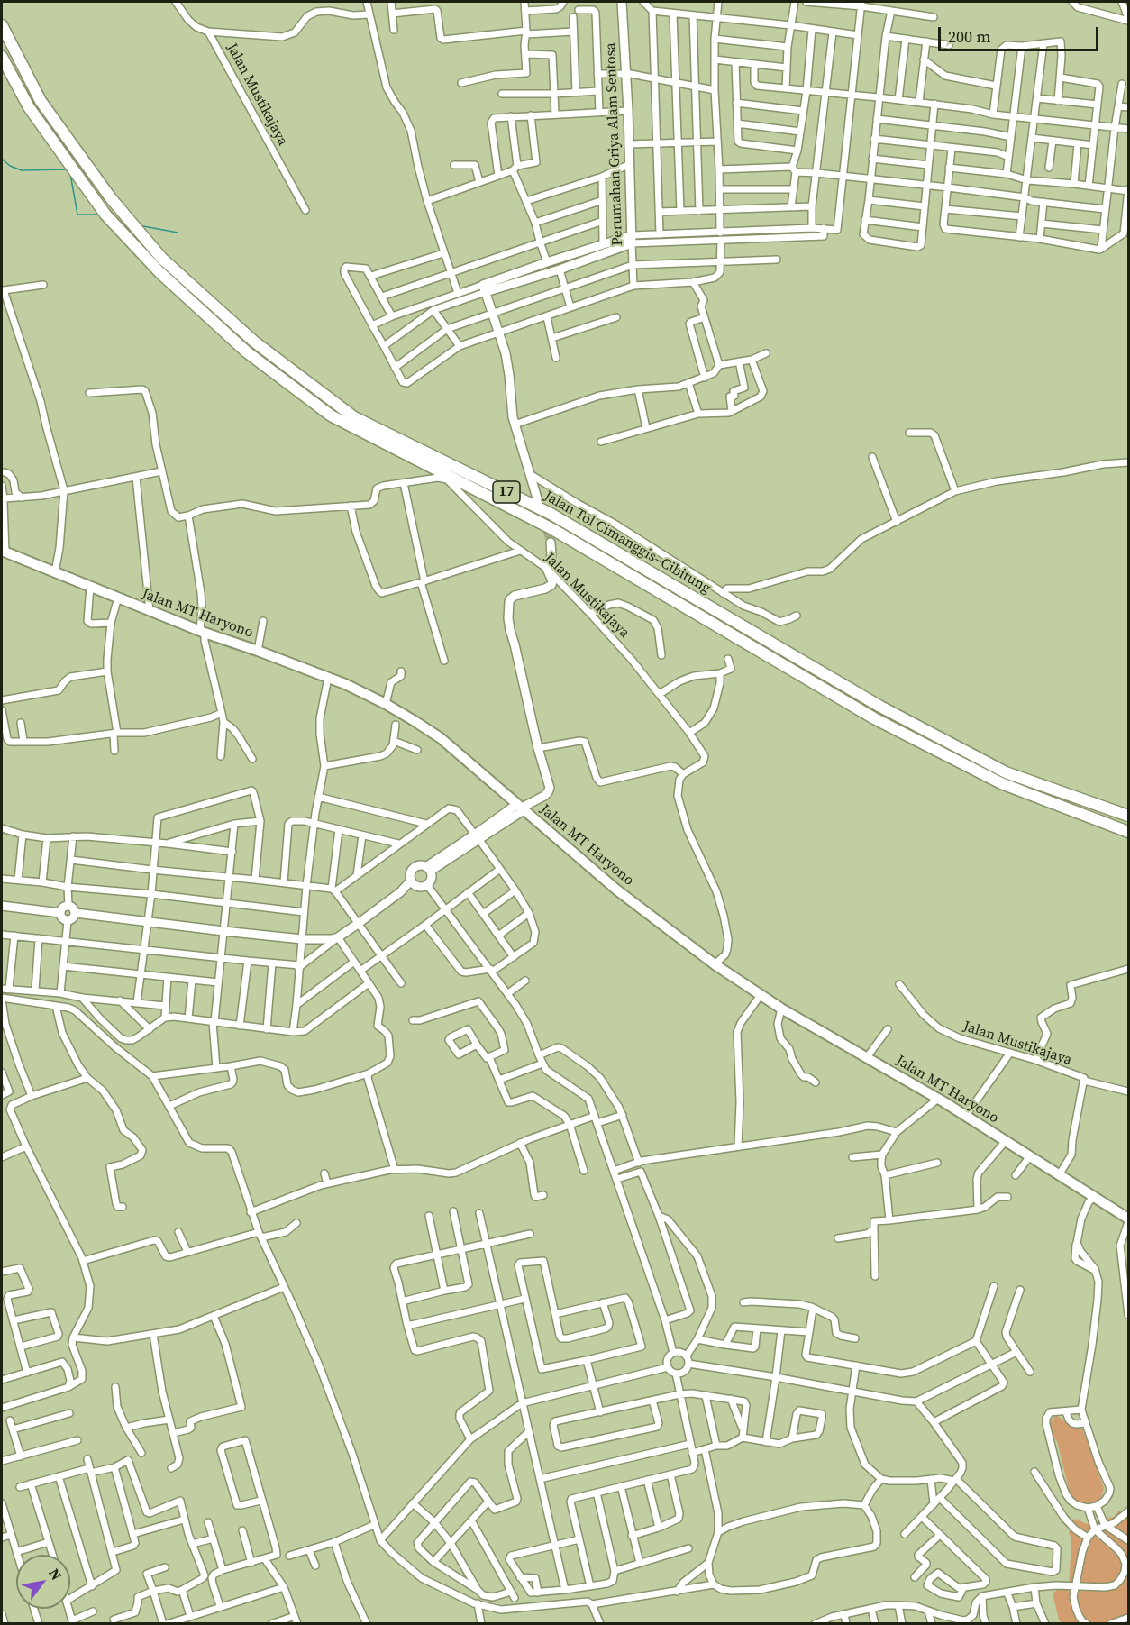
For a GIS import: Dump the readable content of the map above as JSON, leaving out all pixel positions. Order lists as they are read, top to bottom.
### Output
{
  "streets": {
    "highway": ["17", "Jalan Tol Cimanggis–Cibitung"],
    "main road": ["Jalan MT Haryono"],
    "street": ["Jalan Mustikajaya", "Perumahan Griya Alam Sentosa"]
  },
  "scale_bar": "200 m",
  "north": "top right"
}
